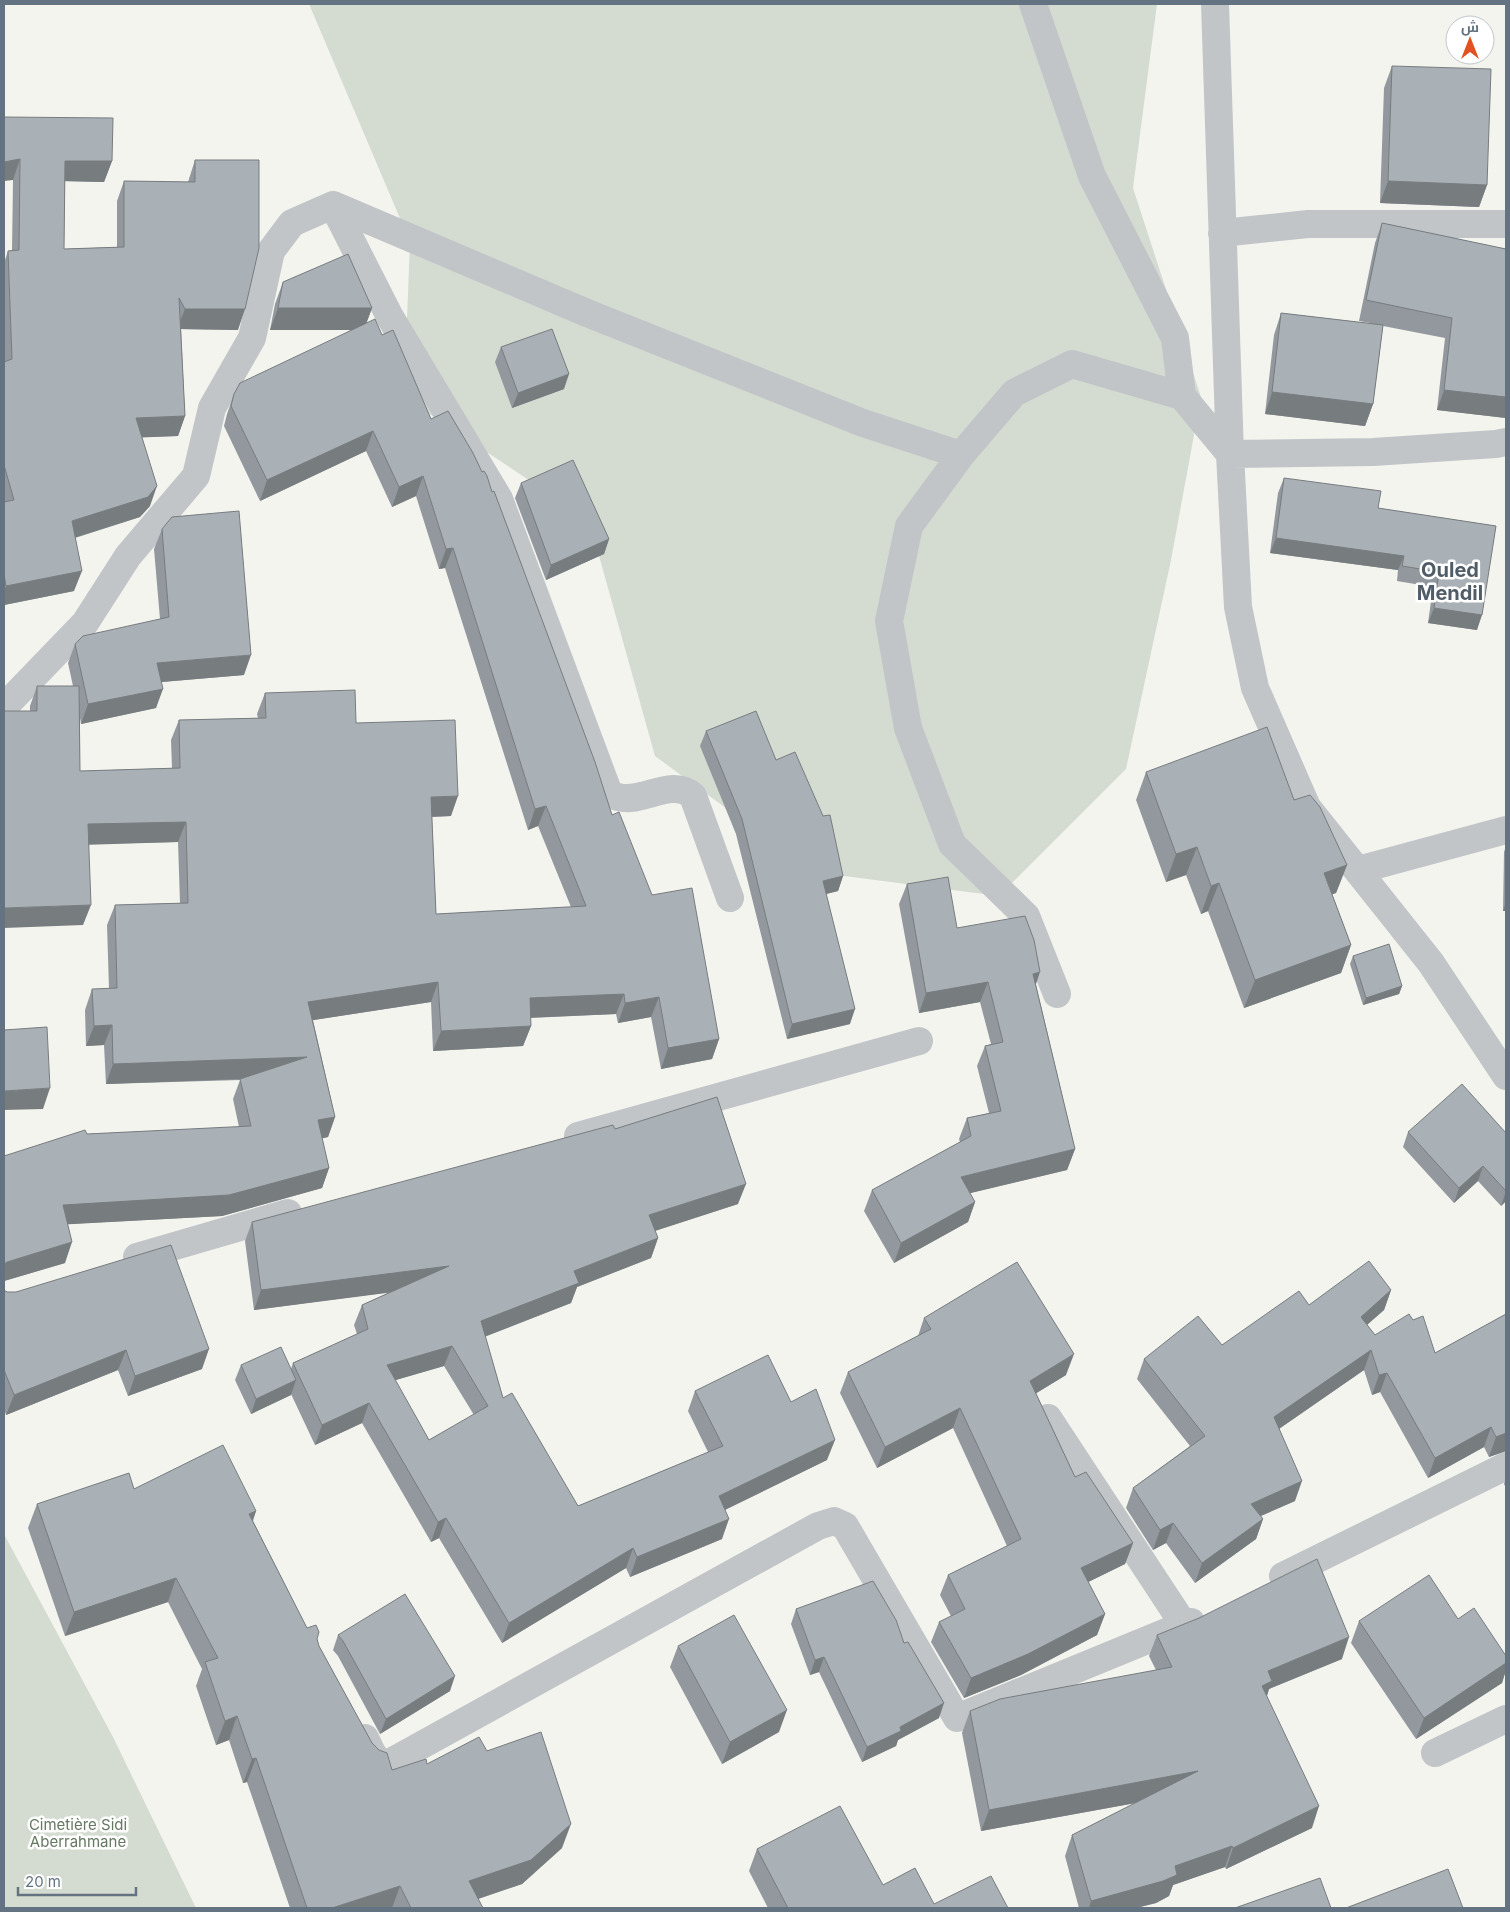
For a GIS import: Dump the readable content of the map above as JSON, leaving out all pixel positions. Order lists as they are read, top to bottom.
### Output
{
  "districts": ["Ouled Mendil"],
  "parks": ["Cimetière Sidi Aberrahmane"],
  "scale_bar": "20 m",
  "north": "top"
}
